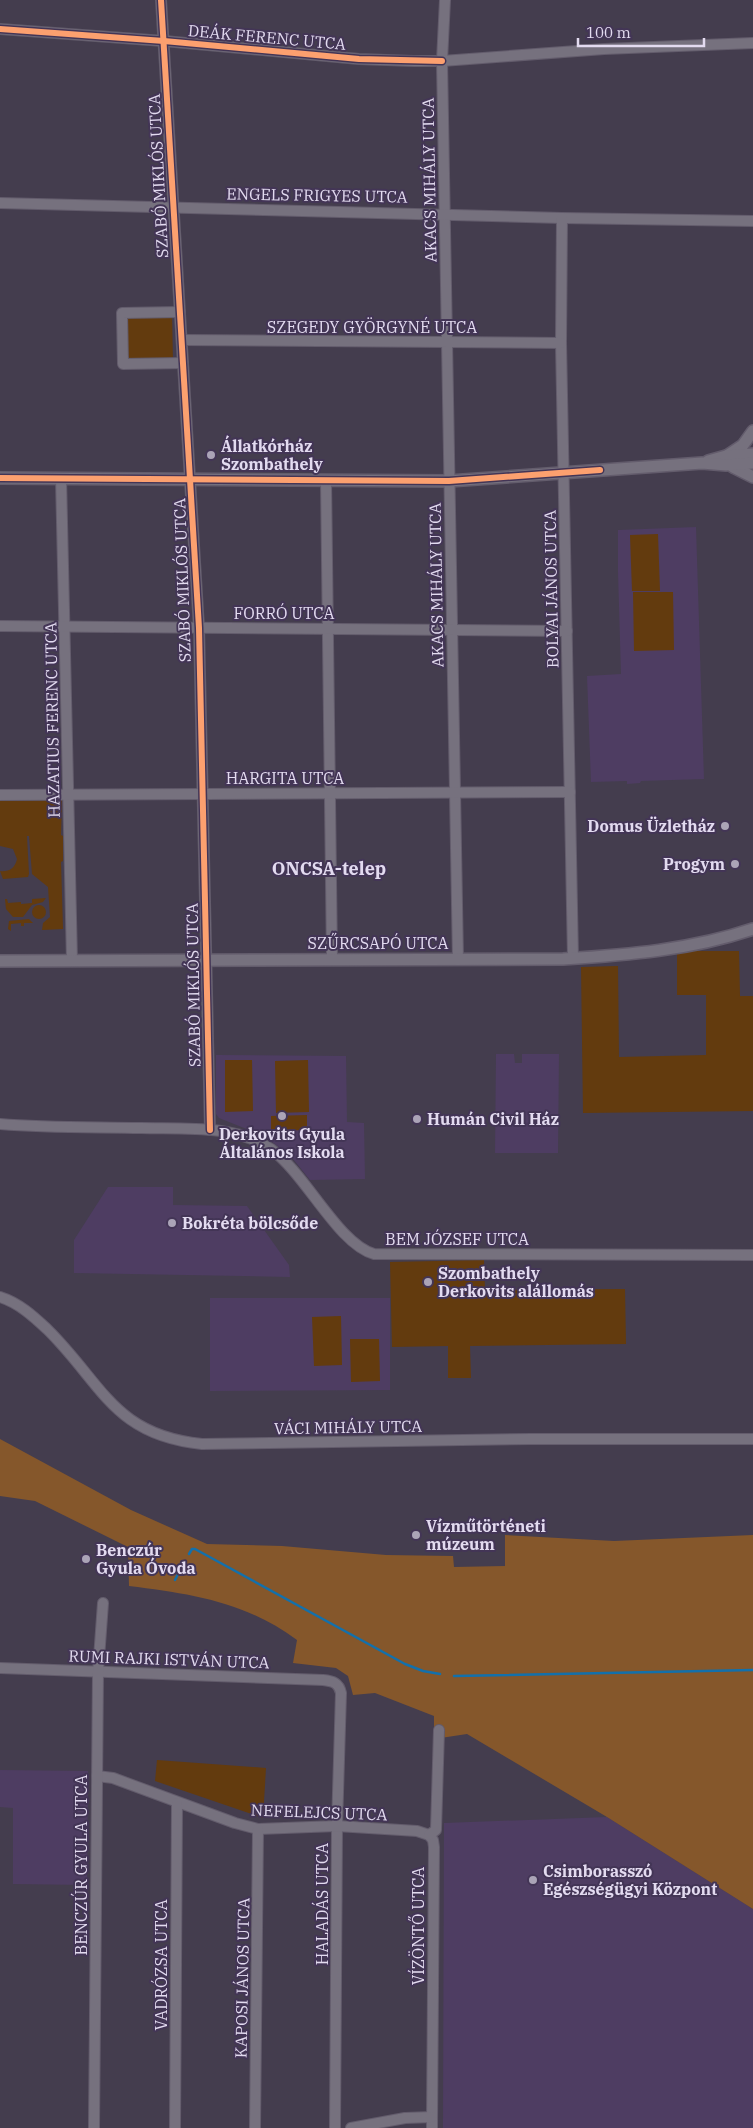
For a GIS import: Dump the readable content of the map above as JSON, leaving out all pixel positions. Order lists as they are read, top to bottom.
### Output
{
  "streets": {
    "street": [
      "DEÁK FERENC UTCA",
      "SZABÓ MIKLÓS UTCA",
      "AKACS MIHÁLY UTCA",
      "ENGELS FRIGYES UTCA",
      "SZEGEDY GYÖRGYNÉ UTCA",
      "BOLYAI JÁNOS UTCA",
      "FORRÓ UTCA",
      "HAZATIUS FERENC UTCA",
      "HARGITA UTCA",
      "SZŰRCSAPÓ UTCA",
      "BEM JÓZSEF UTCA",
      "VÁCI MIHÁLY UTCA",
      "RUMI RAJKI ISTVÁN UTCA",
      "NEFELEJCS UTCA",
      "BENCZÚR GYULA UTCA",
      "HALADÁS UTCA",
      "VÍZÖNTŐ UTCA",
      "VADRÓZSA UTCA",
      "KAPOSI JÁNOS UTCA"
    ]
  },
  "crossings": [
    ["DEÁK FERENC UTCA", "SZABÓ MIKLÓS UTCA"],
    ["DEÁK FERENC UTCA", "AKACS MIHÁLY UTCA"],
    ["SZABÓ MIKLÓS UTCA", "ENGELS FRIGYES UTCA"],
    ["SZABÓ MIKLÓS UTCA", "SZEGEDY GYÖRGYNÉ UTCA"],
    ["SZABÓ MIKLÓS UTCA", "FORRÓ UTCA"],
    ["SZABÓ MIKLÓS UTCA", "HARGITA UTCA"],
    ["SZABÓ MIKLÓS UTCA", "SZŰRCSAPÓ UTCA"],
    ["SZABÓ MIKLÓS UTCA", "BEM JÓZSEF UTCA"],
    ["AKACS MIHÁLY UTCA", "ENGELS FRIGYES UTCA"],
    ["AKACS MIHÁLY UTCA", "SZEGEDY GYÖRGYNÉ UTCA"],
    ["AKACS MIHÁLY UTCA", "FORRÓ UTCA"],
    ["AKACS MIHÁLY UTCA", "HARGITA UTCA"],
    ["AKACS MIHÁLY UTCA", "SZŰRCSAPÓ UTCA"],
    ["ENGELS FRIGYES UTCA", "BOLYAI JÁNOS UTCA"],
    ["SZEGEDY GYÖRGYNÉ UTCA", "BOLYAI JÁNOS UTCA"],
    ["BOLYAI JÁNOS UTCA", "FORRÓ UTCA"],
    ["BOLYAI JÁNOS UTCA", "HARGITA UTCA"],
    ["BOLYAI JÁNOS UTCA", "SZŰRCSAPÓ UTCA"],
    ["FORRÓ UTCA", "HAZATIUS FERENC UTCA"],
    ["HAZATIUS FERENC UTCA", "HARGITA UTCA"],
    ["HAZATIUS FERENC UTCA", "SZŰRCSAPÓ UTCA"],
    ["RUMI RAJKI ISTVÁN UTCA", "BENCZÚR GYULA UTCA"],
    ["RUMI RAJKI ISTVÁN UTCA", "HALADÁS UTCA"],
    ["NEFELEJCS UTCA", "BENCZÚR GYULA UTCA"],
    ["NEFELEJCS UTCA", "HALADÁS UTCA"],
    ["NEFELEJCS UTCA", "VÍZÖNTŐ UTCA"],
    ["NEFELEJCS UTCA", "VADRÓZSA UTCA"],
    ["NEFELEJCS UTCA", "KAPOSI JÁNOS UTCA"]
  ],
  "districts": ["ONCSA-telep"],
  "places": [
    "Állatkórház Szombathely",
    "Domus Üzletház",
    "Progym",
    "Derkovits Gyula Általános Iskola",
    "Humán Civil Ház",
    "Bokréta bölcsőde",
    "Szombathely Derkovits alállomás",
    "Vízműtörténeti múzeum",
    "Benczúr Gyula Óvoda",
    "Csimborasszó Egészségügyi Központ"
  ],
  "scale_bar": "100 m"
}
